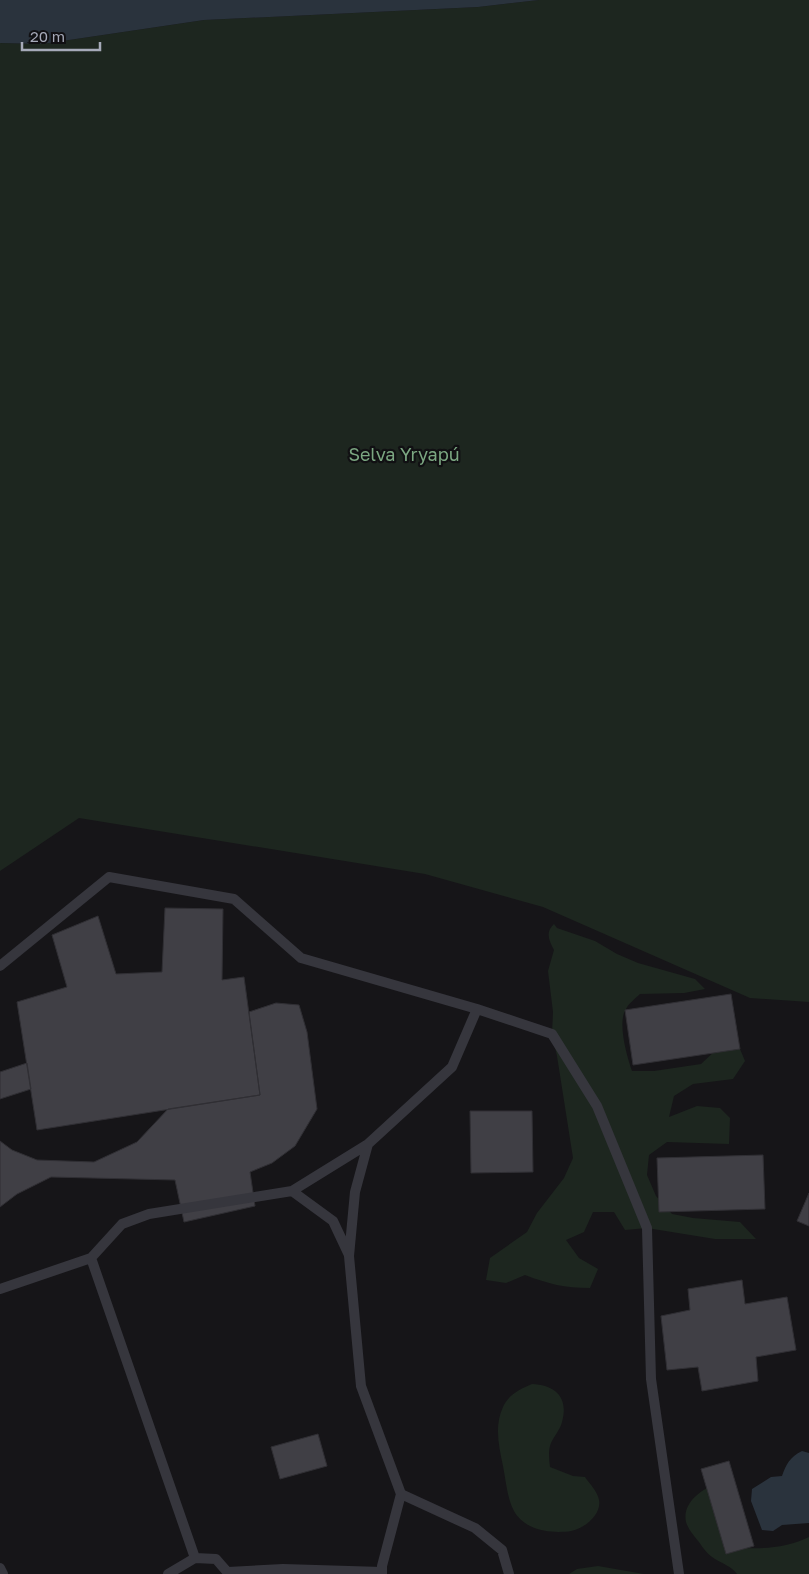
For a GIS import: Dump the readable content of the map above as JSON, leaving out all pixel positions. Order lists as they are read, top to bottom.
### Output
{
  "parks": ["Selva Yryapú"],
  "scale_bar": "20 m"
}
